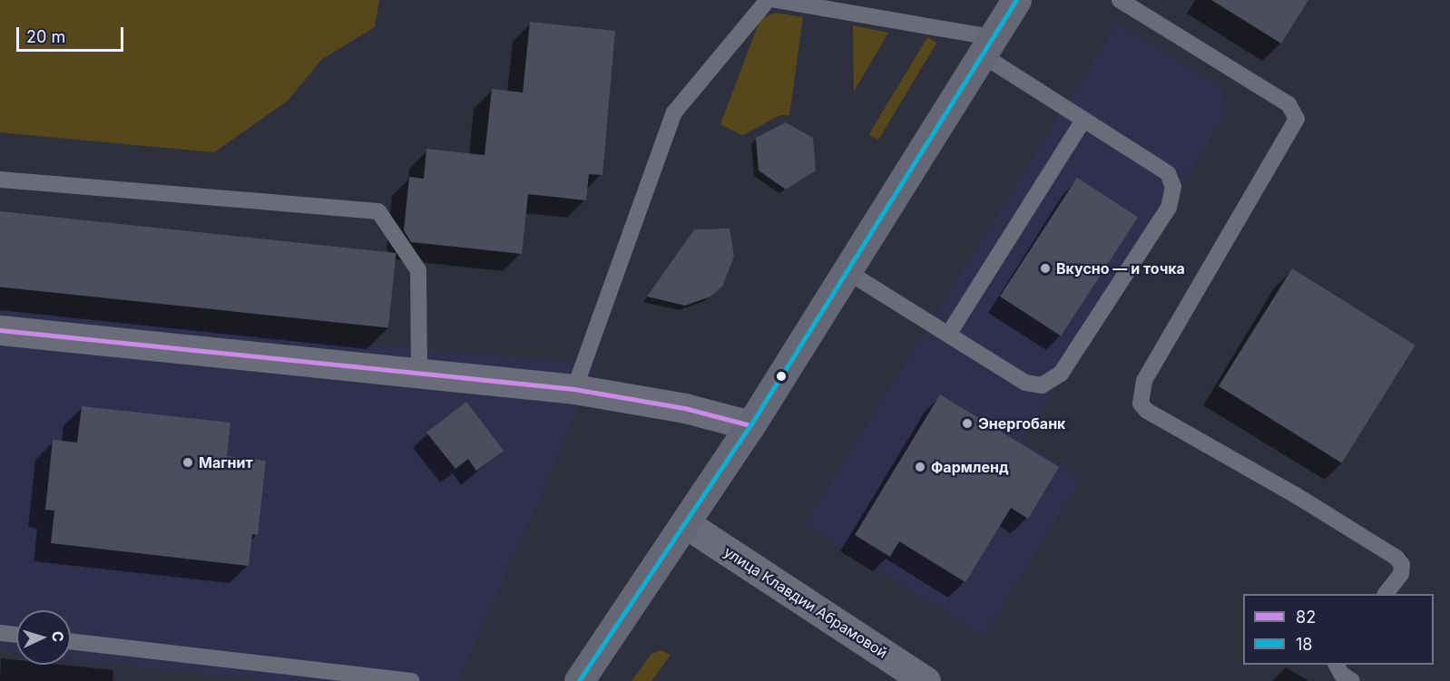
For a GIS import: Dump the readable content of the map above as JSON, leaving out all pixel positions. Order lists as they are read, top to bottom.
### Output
{
  "streets": {
    "street": ["улица Клавдии Абрамовой"]
  },
  "places": [
    "Вкусно — и точка",
    "Энергобанк",
    "Магнит",
    "Фармленд"
  ],
  "lines": ["transit line 18", "transit line 82"],
  "legend": ["82", "18"],
  "scale_bar": "20 m",
  "north": "right"
}
